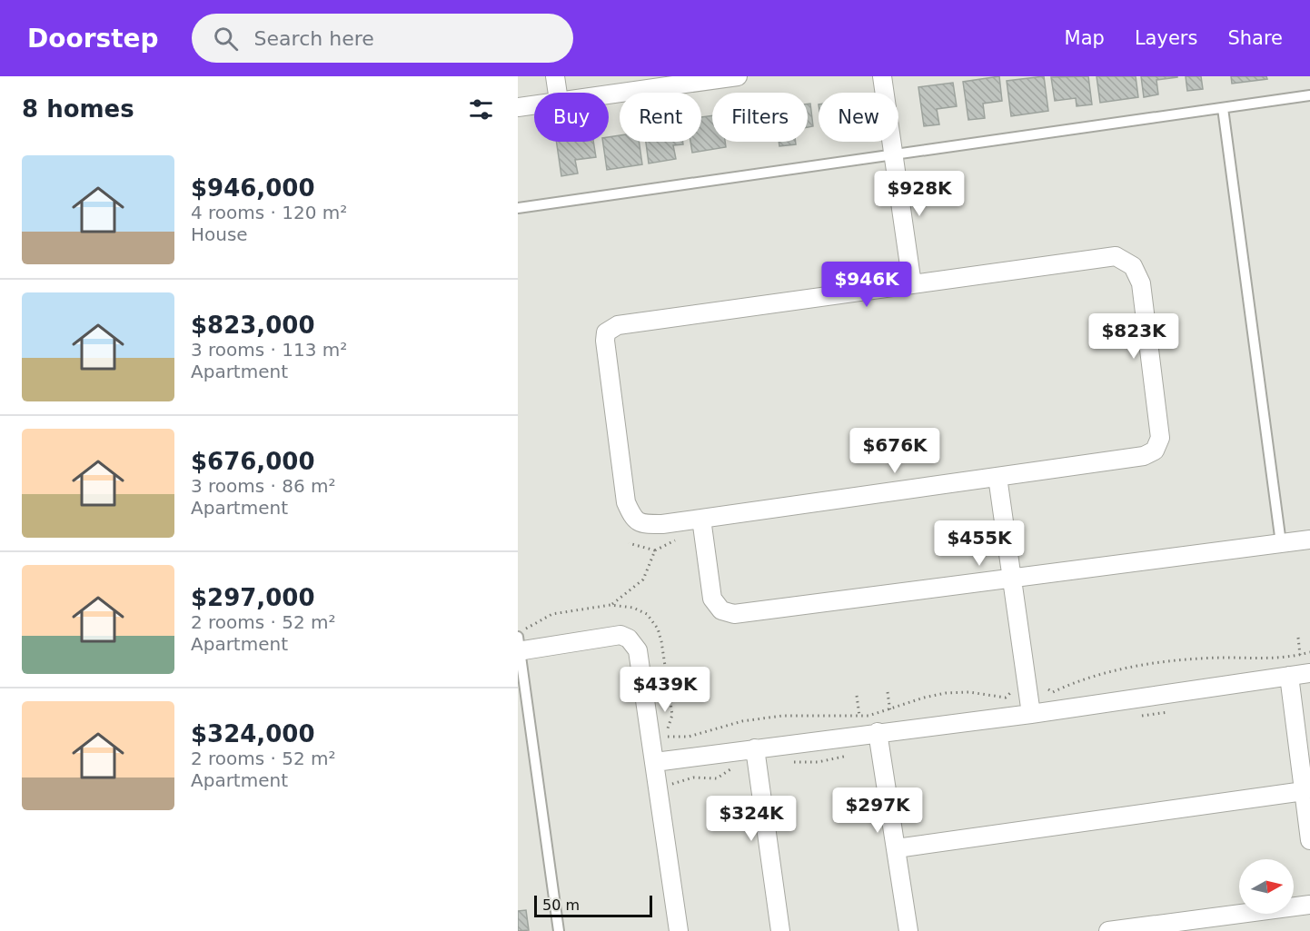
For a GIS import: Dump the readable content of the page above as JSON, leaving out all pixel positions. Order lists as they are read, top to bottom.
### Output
{
  "scale_bar": "50 m",
  "north": "right",
  "page": {
    "header": "Doorstep",
    "search": "Search here",
    "nav": ["Map", "Layers", "Share"],
    "heading": "8 homes",
    "chip": [
      "Buy",
      "Rent",
      "Filters",
      "New"
    ],
    "list": [
      {
        "name": "$946,000",
        "note": "4 rooms · 120 m² · House"
      },
      {
        "name": "$823,000",
        "note": "3 rooms · 113 m² · Apartment"
      },
      {
        "name": "$676,000",
        "note": "3 rooms · 86 m² · Apartment"
      },
      {
        "name": "$297,000",
        "note": "2 rooms · 52 m² · Apartment"
      },
      {
        "name": "$324,000",
        "note": "2 rooms · 52 m² · Apartment"
      }
    ],
    "price": [
      "$928K",
      "$946K",
      "$823K",
      "$676K",
      "$455K",
      "$439K",
      "$297K",
      "$324K"
    ],
    "scale": "50 m"
  }
}
